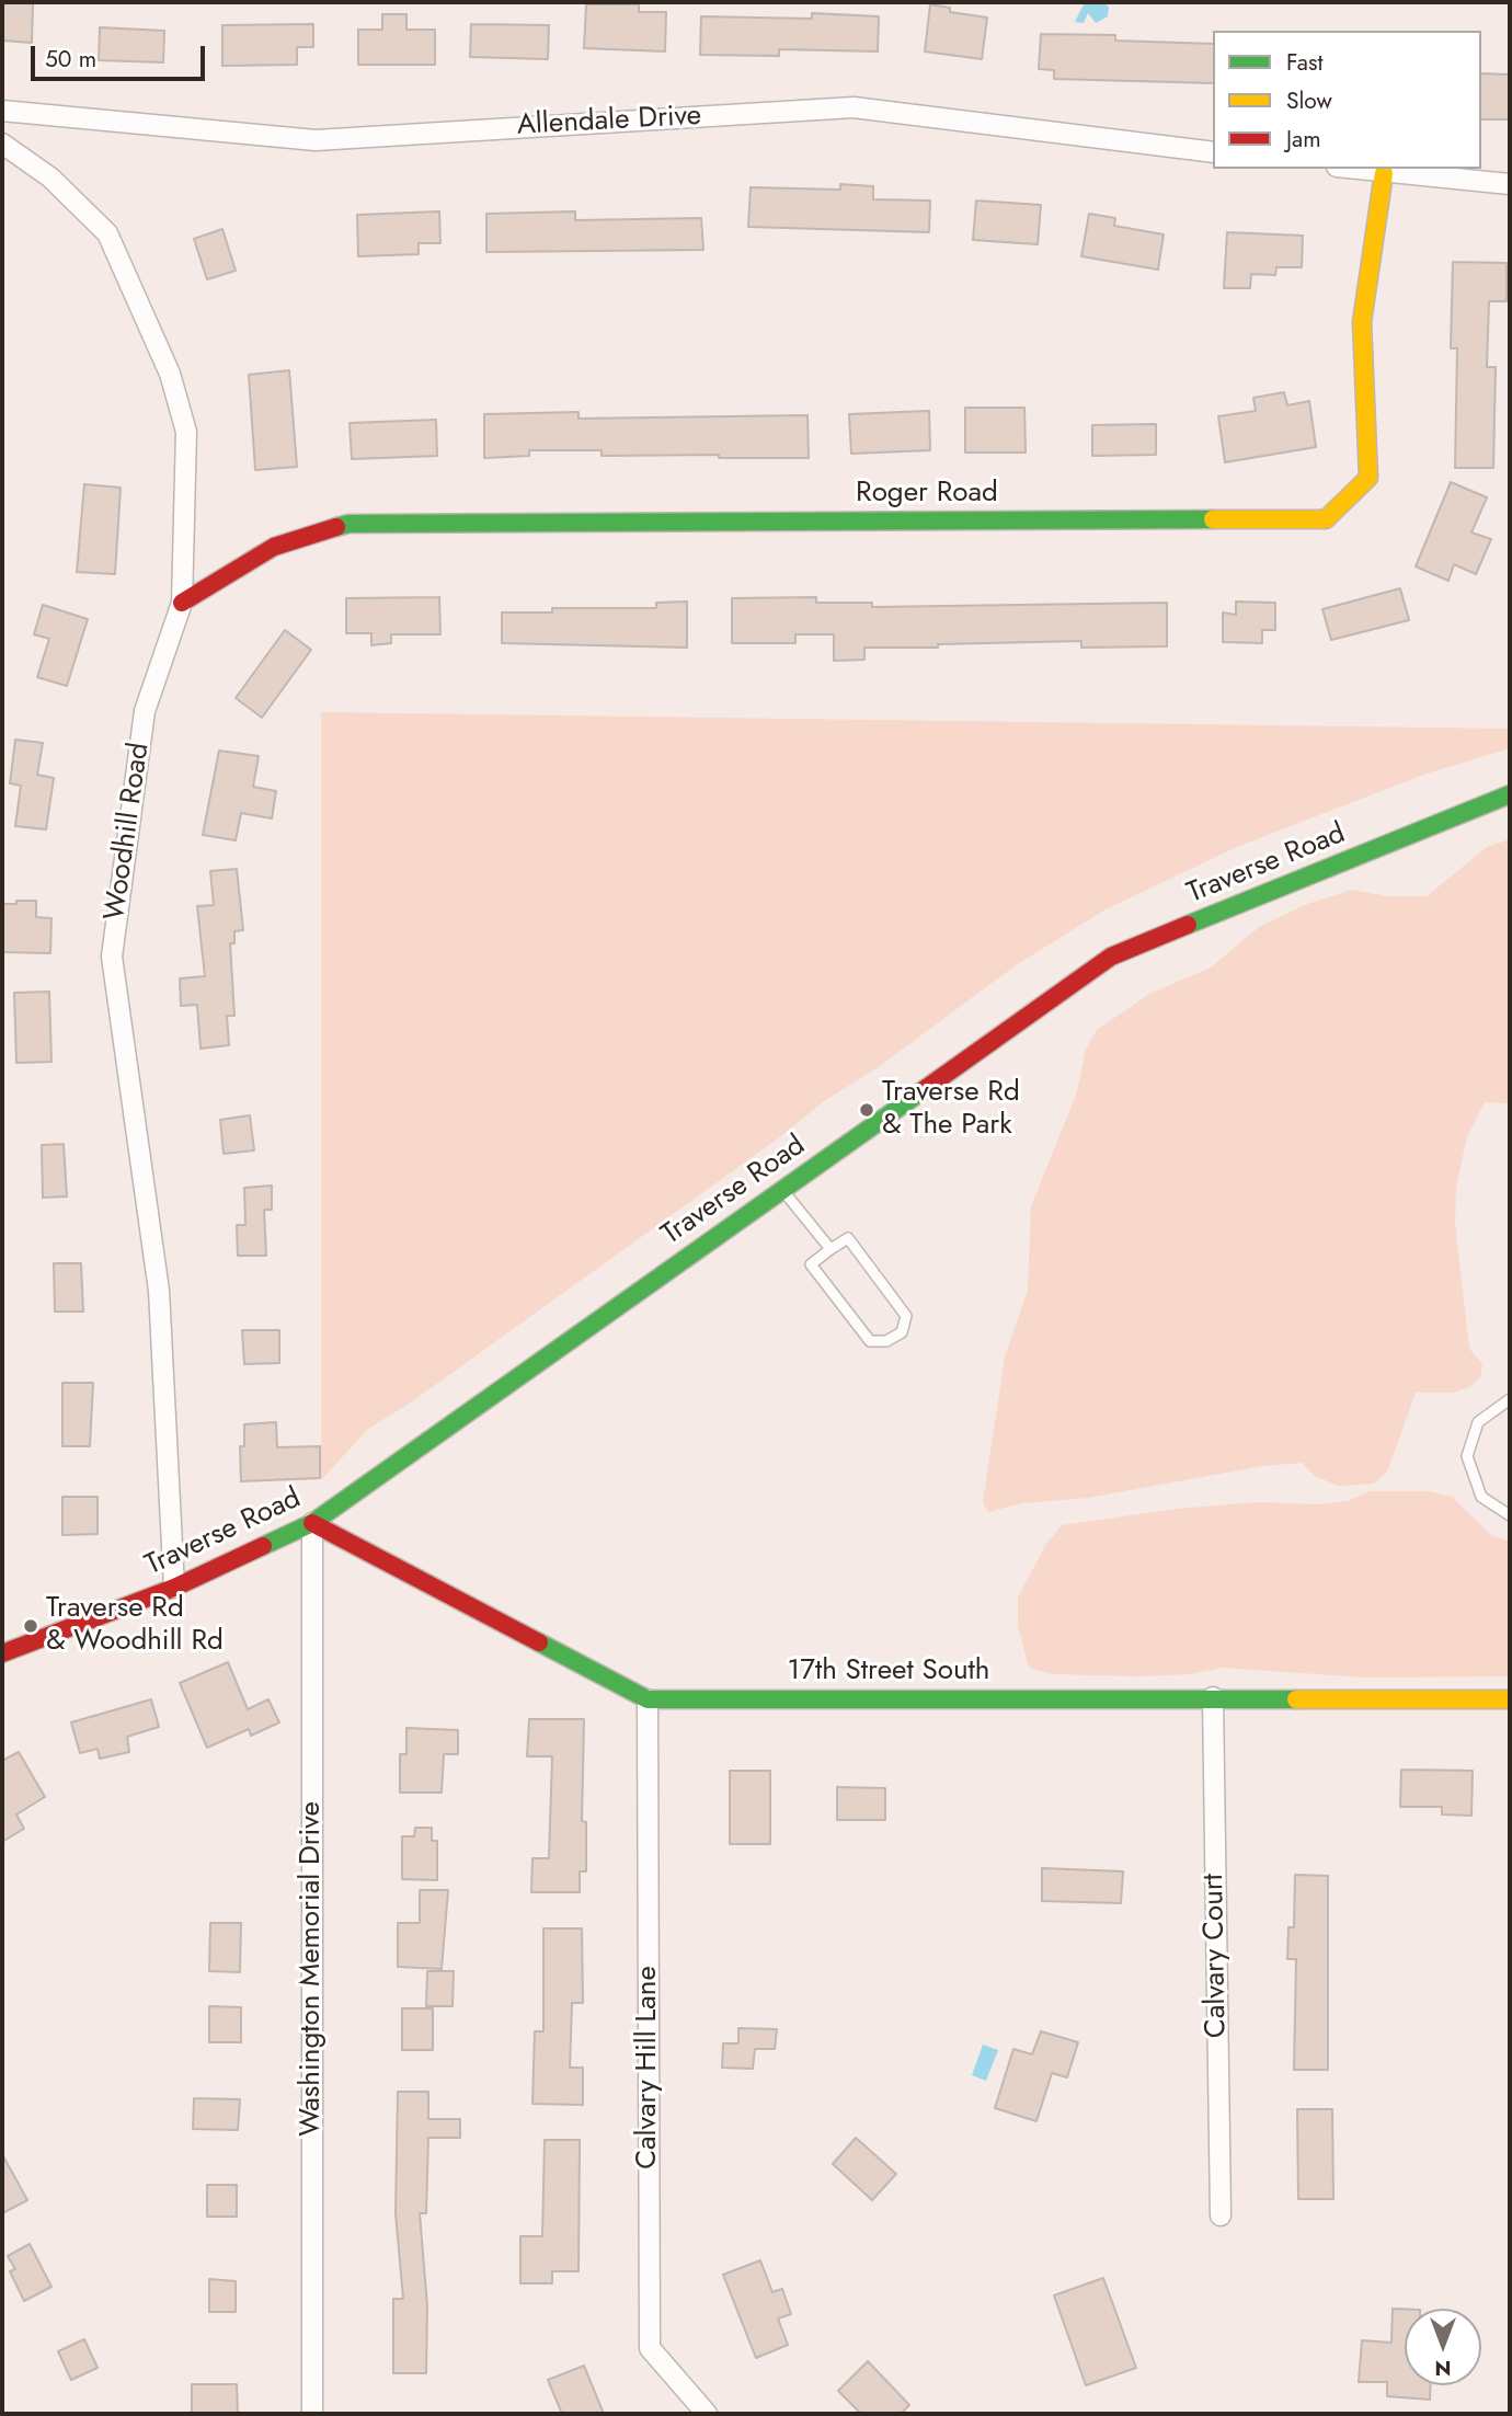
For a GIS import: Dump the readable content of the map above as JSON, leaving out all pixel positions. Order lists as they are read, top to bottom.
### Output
{
  "streets": {
    "street": [
      "Allendale Drive",
      "Roger Road",
      "Woodhill Road",
      "Traverse Road",
      "17th Street South",
      "Calvary Court",
      "Washington Memorial Drive",
      "Calvary Hill Lane"
    ]
  },
  "crossings": [
    ["Roger Road", "Woodhill Road"],
    ["Woodhill Road", "Traverse Road"],
    ["Traverse Road", "17th Street South"],
    ["Traverse Road", "Washington Memorial Drive"],
    ["17th Street South", "Calvary Court"],
    ["17th Street South", "Washington Memorial Drive"],
    ["17th Street South", "Calvary Hill Lane"]
  ],
  "places": ["Traverse Rd & The Park", "Traverse Rd & Woodhill Rd"],
  "legend": ["Fast", "Slow", "Jam"],
  "scale_bar": "50 m",
  "north": "bottom"
}
